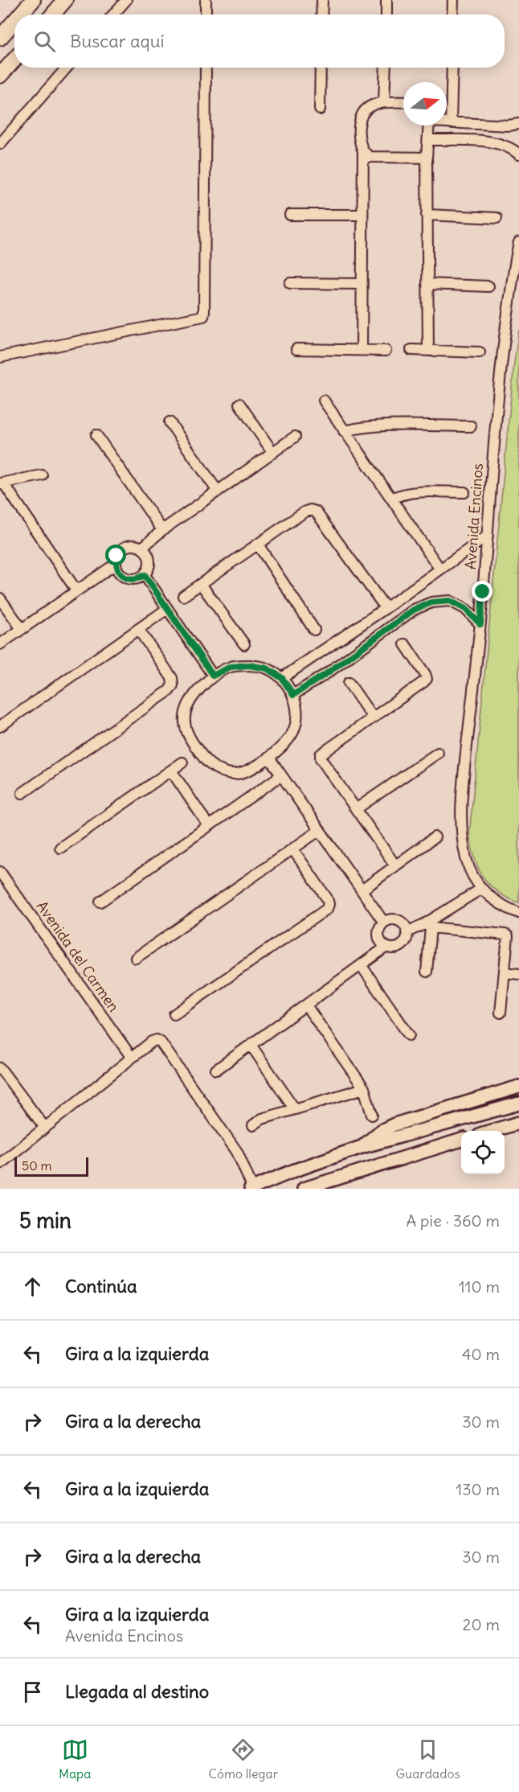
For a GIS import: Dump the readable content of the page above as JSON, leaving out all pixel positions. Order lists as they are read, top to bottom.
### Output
{
  "streets": {
    "street": ["Avenida Encinos", "Avenida del Carmen"]
  },
  "scale_bar": "50 m",
  "north": "right",
  "page": {
    "search": "Buscar aquí",
    "scale": "50 m",
    "heading": ["5 min", "A pie · 360 m"],
    "list": [
      ["Continúa", "110 m"],
      ["Gira a la izquierda", "40 m"],
      ["Gira a la derecha", "30 m"],
      ["Gira a la izquierda", "130 m"],
      ["Gira a la derecha", "30 m"],
      ["Gira a la izquierda", "Avenida Encinos", "20 m"],
      "Llegada al destino"
    ],
    "nav": ["Mapa", "Cómo llegar", "Guardados"]
  }
}
